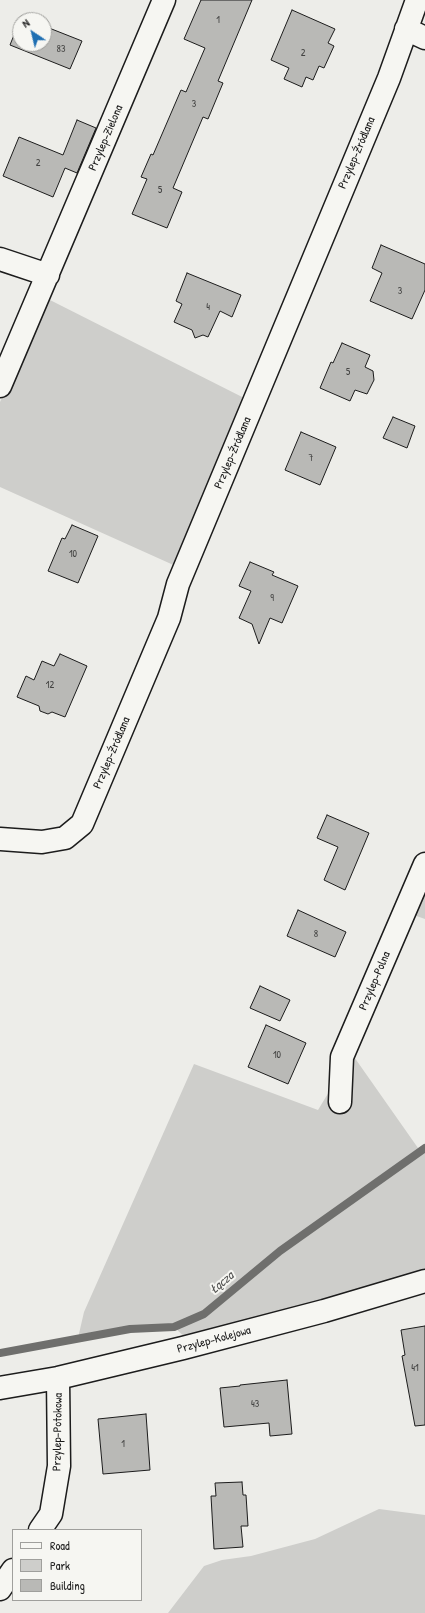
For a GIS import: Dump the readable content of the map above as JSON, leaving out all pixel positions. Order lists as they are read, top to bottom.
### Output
{
  "streets": {
    "street": [
      "Przylep-Zielona",
      "Przylep-Źródlana",
      "Przylep-Polna",
      "Przylep-Kolejowa",
      "Przylep-Potokowa"
    ]
  },
  "crossings": [
    ["Przylep-Kolejowa", "Przylep-Potokowa"]
  ],
  "water": ["Łącza"],
  "house_numbers": [
    "1",
    "83",
    "2",
    "3",
    "2",
    "5",
    "3",
    "4",
    "5",
    "7",
    "10",
    "9",
    "12",
    "8",
    "10",
    "41",
    "43",
    "1"
  ],
  "legend": ["Road", "Park", "Building"],
  "north": "top left"
}
